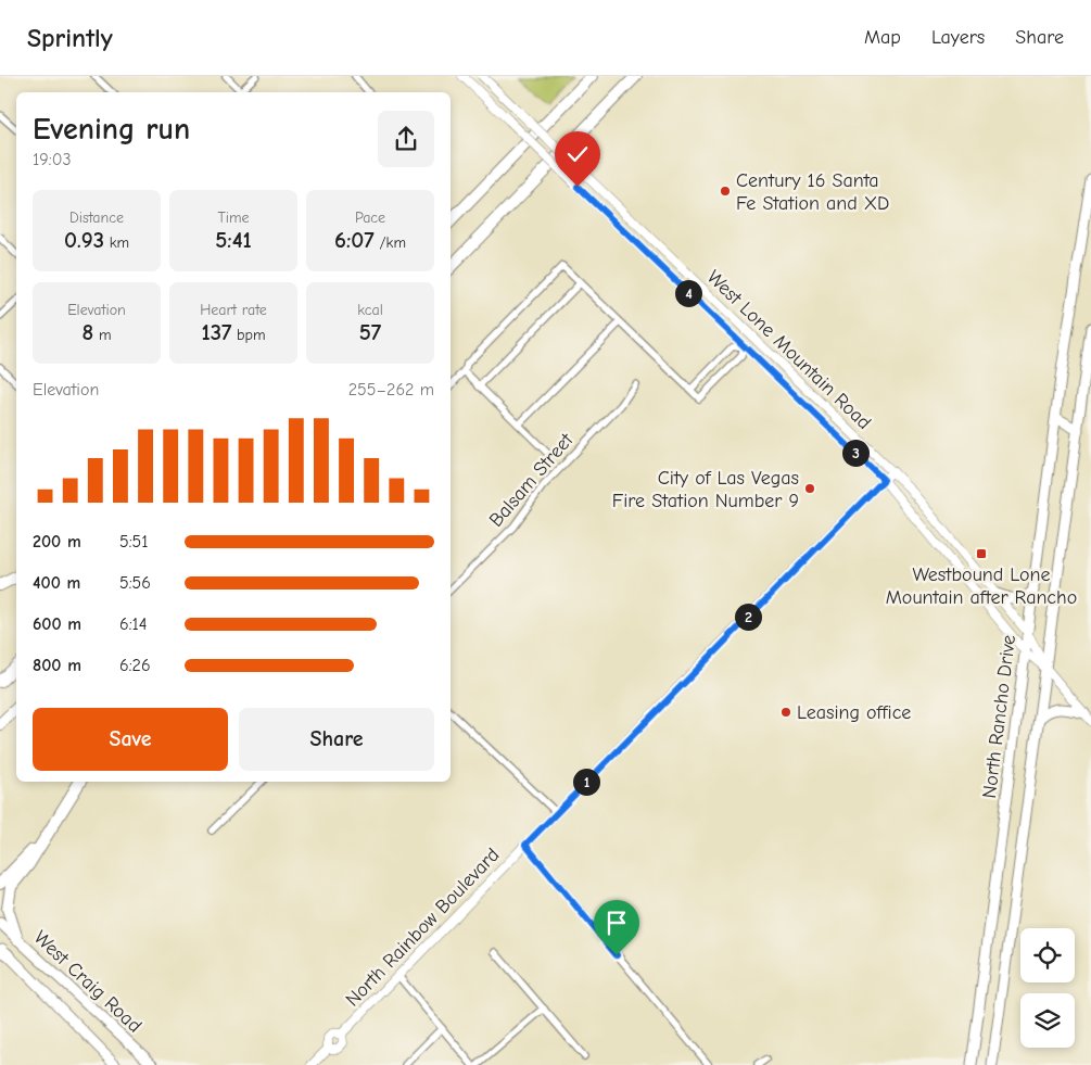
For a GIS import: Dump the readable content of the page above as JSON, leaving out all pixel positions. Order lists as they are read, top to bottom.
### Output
{
  "streets": {
    "main road": [
      "West Lone Mountain Road",
      "North Rancho Drive",
      "North Rainbow Boulevard",
      "West Craig Road"
    ],
    "street": ["Balsam Street"]
  },
  "crossings": [
    ["West Lone Mountain Road", "North Rancho Drive"],
    ["West Lone Mountain Road", "North Rainbow Boulevard"]
  ],
  "places": {
    "other": ["Century 16 Santa Fe Station and XD", "City of Las Vegas Fire Station Number 9", "Leasing office"],
    "transit": ["Westbound Lone Mountain after Rancho"]
  },
  "page": {
    "header": "Sprintly",
    "nav": ["Map", "Layers", "Share"],
    "heading": ["Evening run", "19:03"],
    "stats": [
      ["Distance", "0.93 km"],
      ["Time", "5:41"],
      ["Pace", "6:07 /km"],
      ["Elevation", "8 m"],
      ["Heart rate", "137 bpm"],
      ["kcal", "57"]
    ],
    "pins": [
      "4",
      "3",
      "2",
      "1"
    ],
    "chart": ["Elevation", "255–262 m"],
    "list": [
      {
        "name": "200 m",
        "note": "5:51"
      },
      {
        "name": "400 m",
        "note": "5:56"
      },
      {
        "name": "600 m",
        "note": "6:14"
      },
      {
        "name": "800 m",
        "note": "6:26"
      }
    ],
    "buttons": ["Save", "Share"]
  }
}
